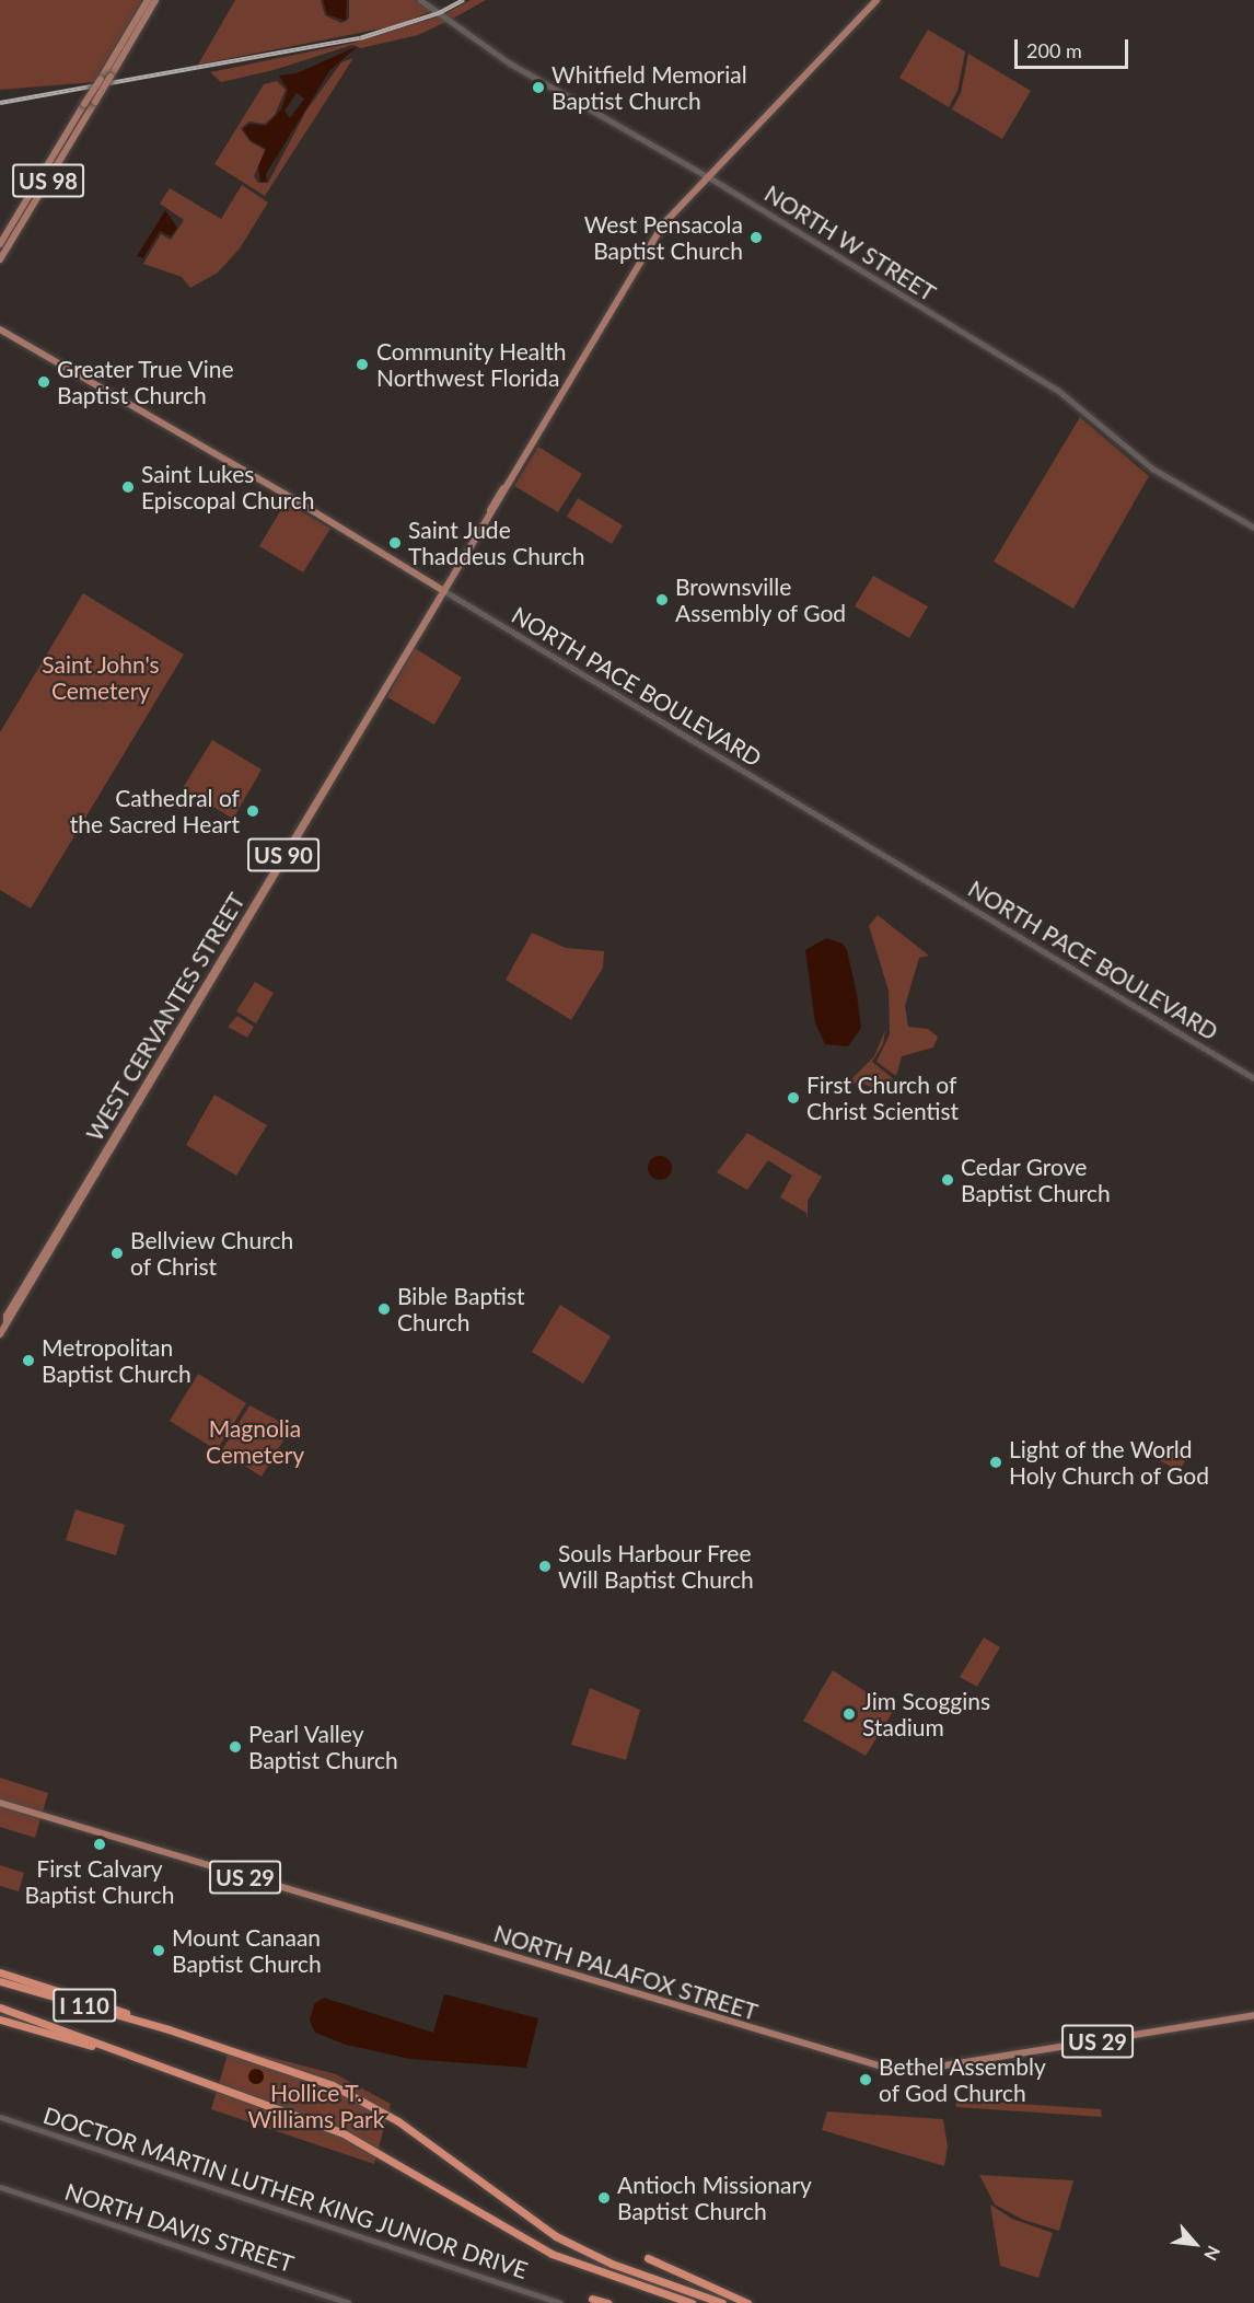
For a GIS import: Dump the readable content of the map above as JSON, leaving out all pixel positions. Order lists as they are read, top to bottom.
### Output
{
  "streets": {
    "highway": ["I 110"],
    "main road": [
      "US 98",
      "NORTH W STREET",
      "NORTH PACE BOULEVARD",
      "US 90",
      "WEST CERVANTES STREET",
      "US 29",
      "NORTH PALAFOX STREET",
      "DOCTOR MARTIN LUTHER KING JUNIOR DRIVE",
      "NORTH DAVIS STREET"
    ]
  },
  "crossings": [
    ["NORTH W STREET", "US 90"],
    ["NORTH W STREET", "WEST CERVANTES STREET"],
    ["NORTH PACE BOULEVARD", "WEST CERVANTES STREET"],
    ["US 90", "WEST CERVANTES STREET"]
  ],
  "parks": ["Saint John's Cemetery", "Magnolia Cemetery", "Hollice T. Williams Park"],
  "places": [
    "Whitfield Memorial Baptist Church",
    "West Pensacola Baptist Church",
    "Community Health Northwest Florida",
    "Greater True Vine Baptist Church",
    "Saint Lukes Episcopal Church",
    "Saint Jude Thaddeus Church",
    "Brownsville Assembly of God",
    "Cathedral of the Sacred Heart",
    "First Church of Christ Scientist",
    "Cedar Grove Baptist Church",
    "Bellview Church of Christ",
    "Bible Baptist Church",
    "Metropolitan Baptist Church",
    "Light of the World Holy Church of God",
    "Souls Harbour Free Will Baptist Church",
    "Jim Scoggins Stadium",
    "Pearl Valley Baptist Church",
    "First Calvary Baptist Church",
    "Mount Canaan Baptist Church",
    "Bethel Assembly of God Church",
    "Antioch Missionary Baptist Church"
  ],
  "scale_bar": "200 m",
  "north": "bottom right"
}
